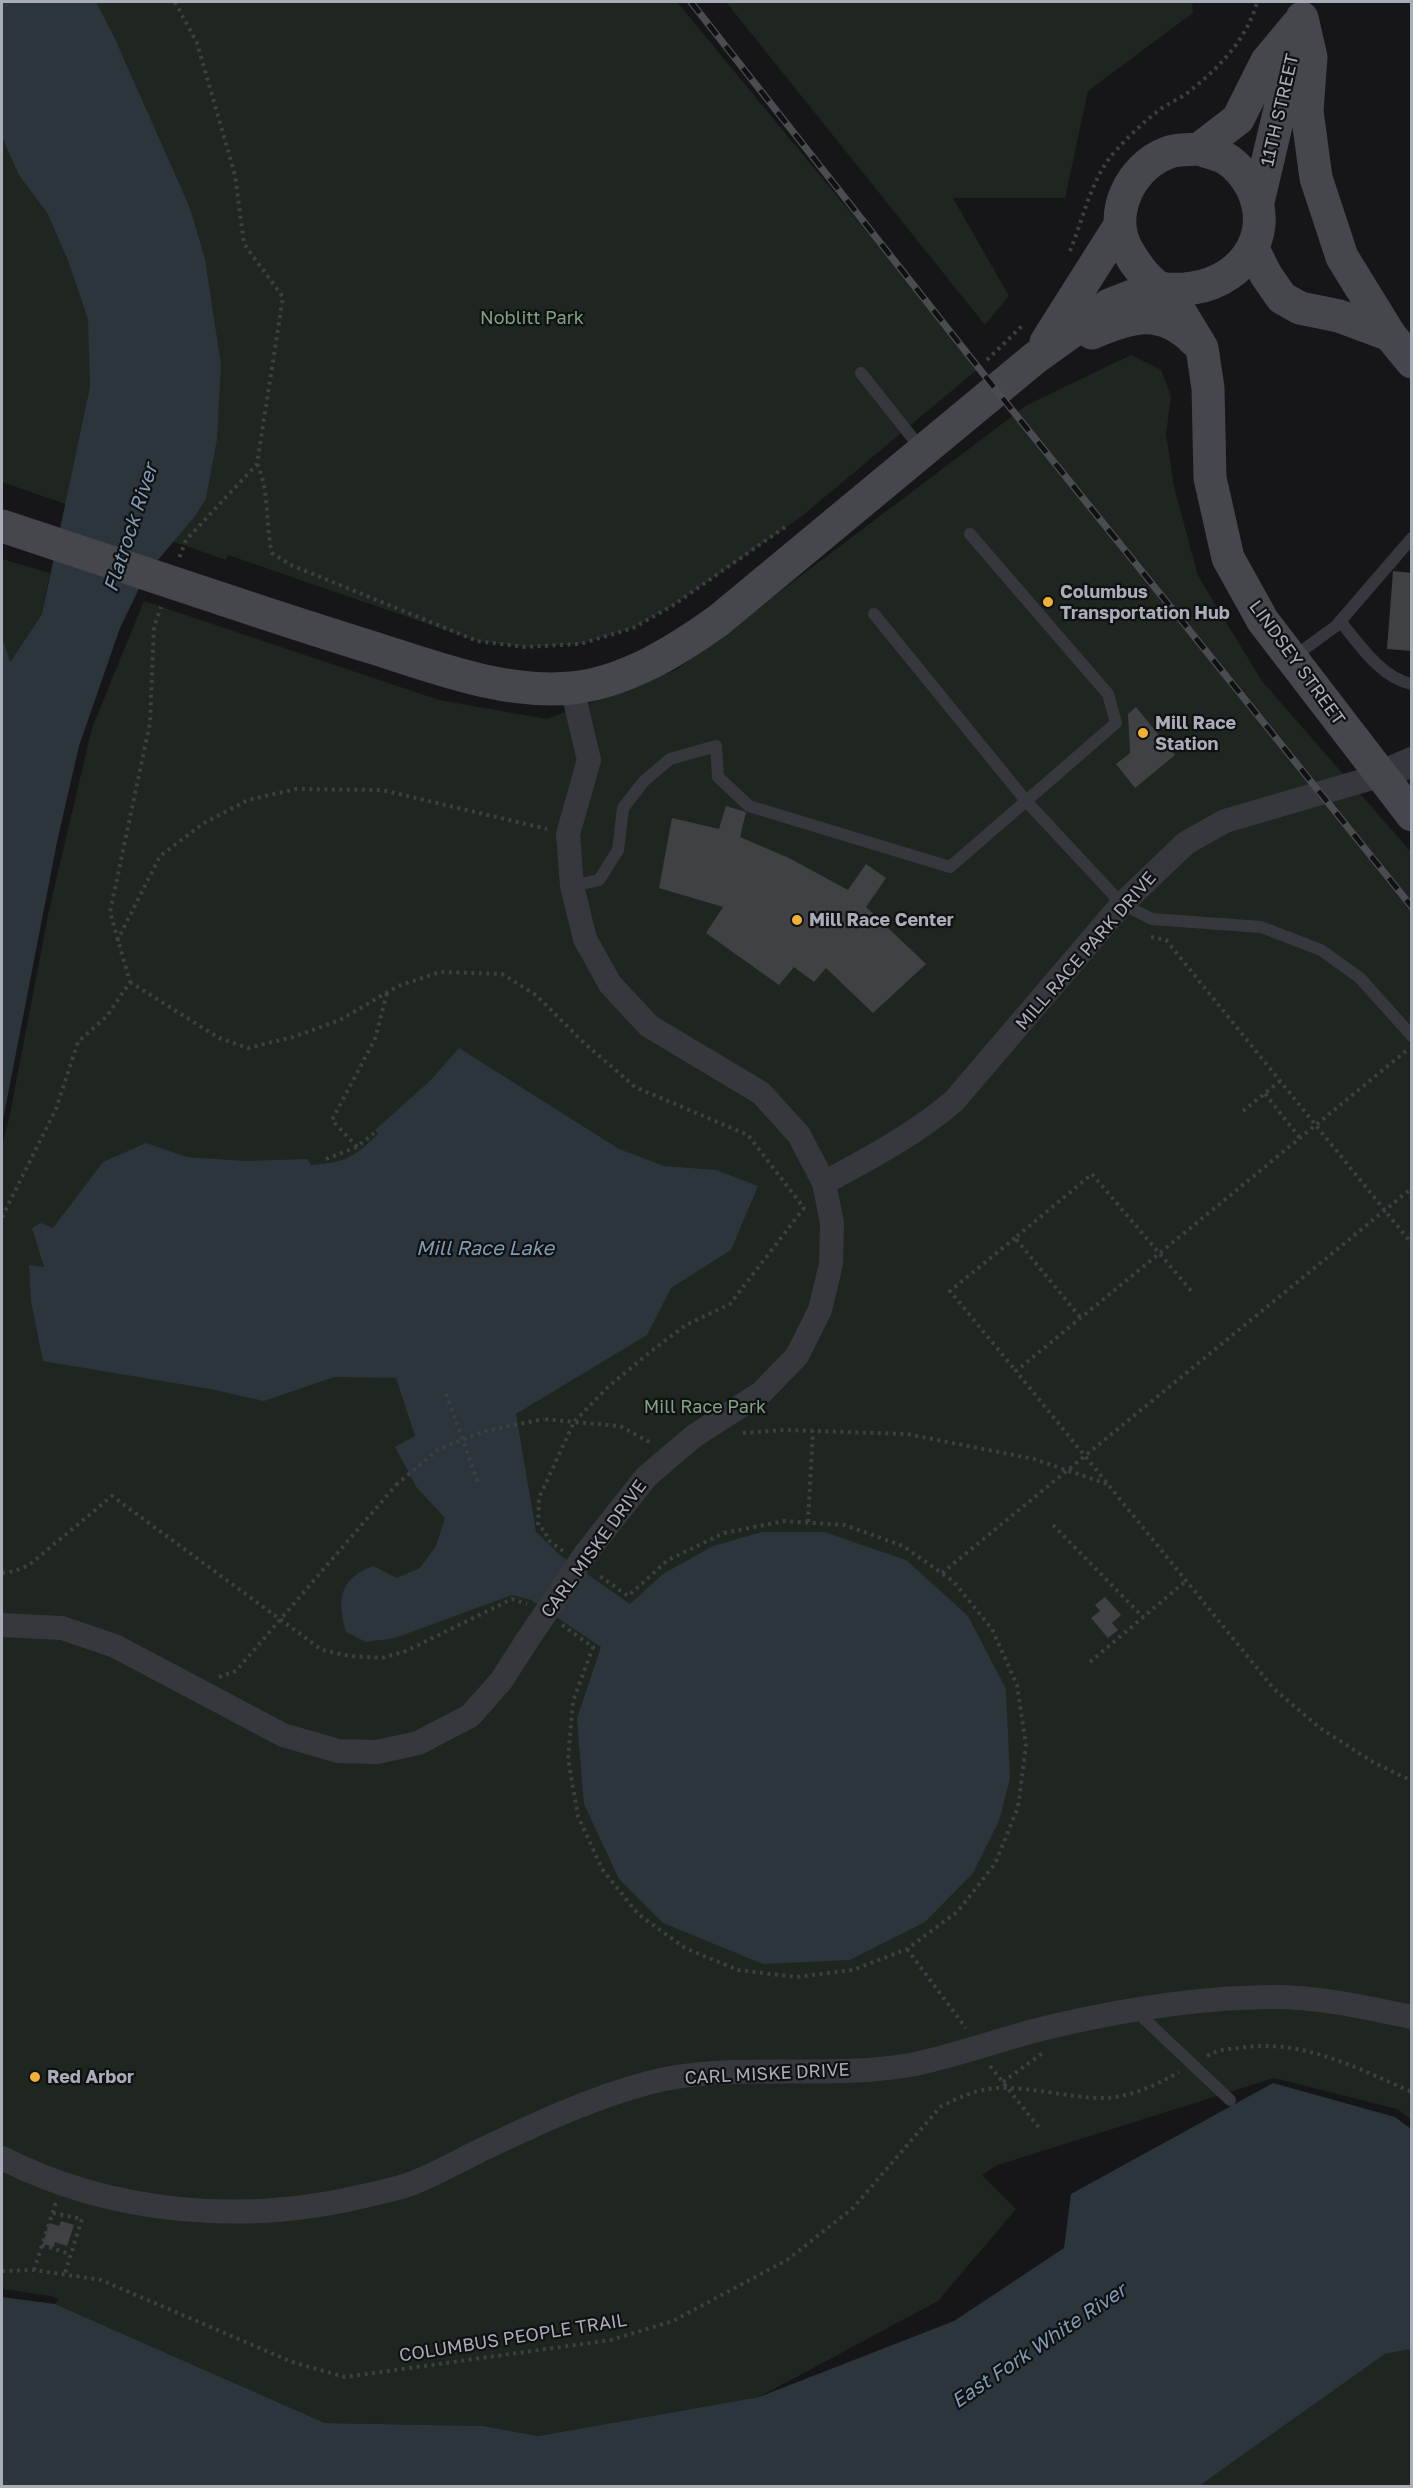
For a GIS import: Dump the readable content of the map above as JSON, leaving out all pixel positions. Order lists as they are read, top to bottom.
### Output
{
  "streets": {
    "main road": ["11TH STREET", "LINDSEY STREET"],
    "street": ["MILL RACE PARK DRIVE", "CARL MISKE DRIVE"],
    "path": ["COLUMBUS PEOPLE TRAIL"]
  },
  "crossings": [
    ["11TH STREET", "LINDSEY STREET"],
    ["LINDSEY STREET", "MILL RACE PARK DRIVE"],
    ["MILL RACE PARK DRIVE", "CARL MISKE DRIVE"]
  ],
  "water": ["Flatrock River", "Mill Race Lake", "East Fork White River"],
  "parks": ["Noblitt Park", "Mill Race Park"],
  "places": [
    "Columbus Transportation Hub",
    "Mill Race Station",
    "Mill Race Center",
    "Red Arbor"
  ]
}
